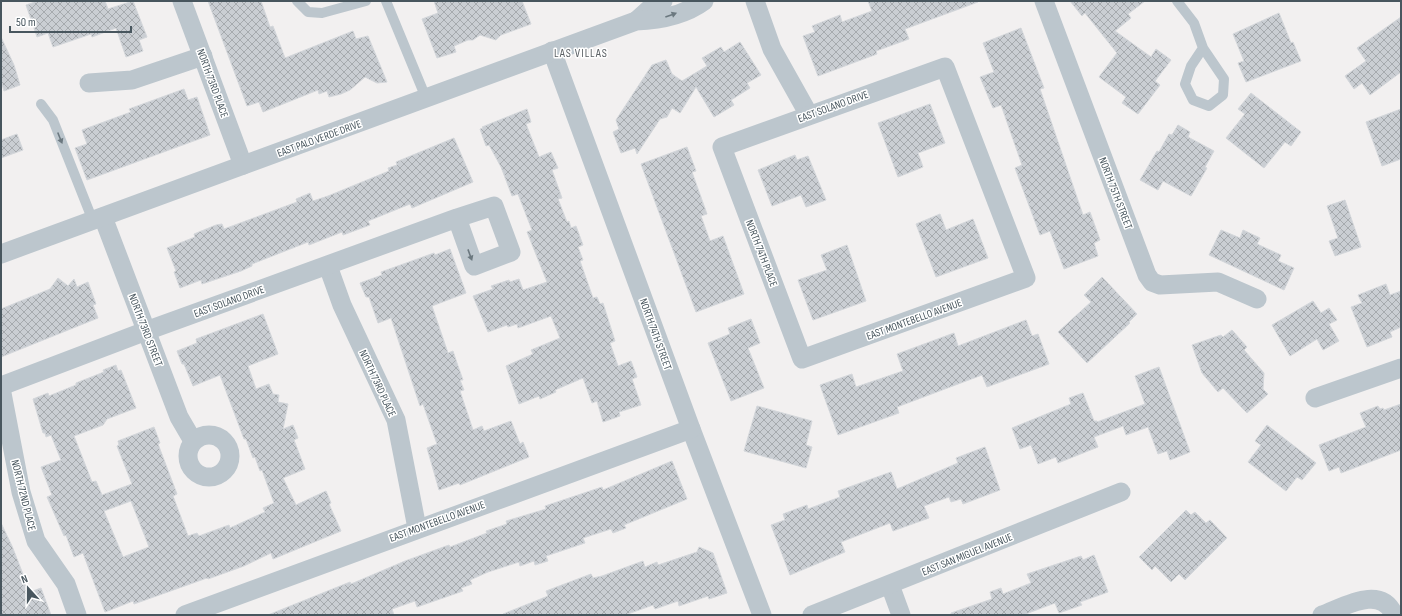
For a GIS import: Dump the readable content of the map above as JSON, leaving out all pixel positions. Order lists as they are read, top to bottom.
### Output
{
  "streets": {
    "street": [
      "NORTH 73RD PLACE",
      "EAST SOLANO DRIVE",
      "EAST PALO VERDE DRIVE",
      "NORTH 75TH STREET",
      "NORTH 74TH PLACE",
      "EAST MONTEBELLO AVENUE",
      "NORTH 73RD STREET",
      "NORTH 74TH STREET",
      "NORTH 72ND PLACE",
      "EAST SAN MIGUEL AVENUE"
    ]
  },
  "crossings": [
    ["NORTH 73RD PLACE", "EAST SOLANO DRIVE"],
    ["NORTH 73RD PLACE", "EAST PALO VERDE DRIVE"],
    ["NORTH 73RD PLACE", "EAST MONTEBELLO AVENUE"],
    ["EAST SOLANO DRIVE", "NORTH 74TH PLACE"],
    ["EAST SOLANO DRIVE", "EAST MONTEBELLO AVENUE"],
    ["EAST SOLANO DRIVE", "NORTH 73RD STREET"],
    ["EAST SOLANO DRIVE", "NORTH 72ND PLACE"],
    ["EAST PALO VERDE DRIVE", "NORTH 73RD STREET"],
    ["EAST PALO VERDE DRIVE", "NORTH 74TH STREET"],
    ["NORTH 74TH PLACE", "EAST MONTEBELLO AVENUE"],
    ["EAST MONTEBELLO AVENUE", "NORTH 74TH STREET"]
  ],
  "districts": ["LAS VILLAS"],
  "scale_bar": "50 m",
  "north": "top"
}
